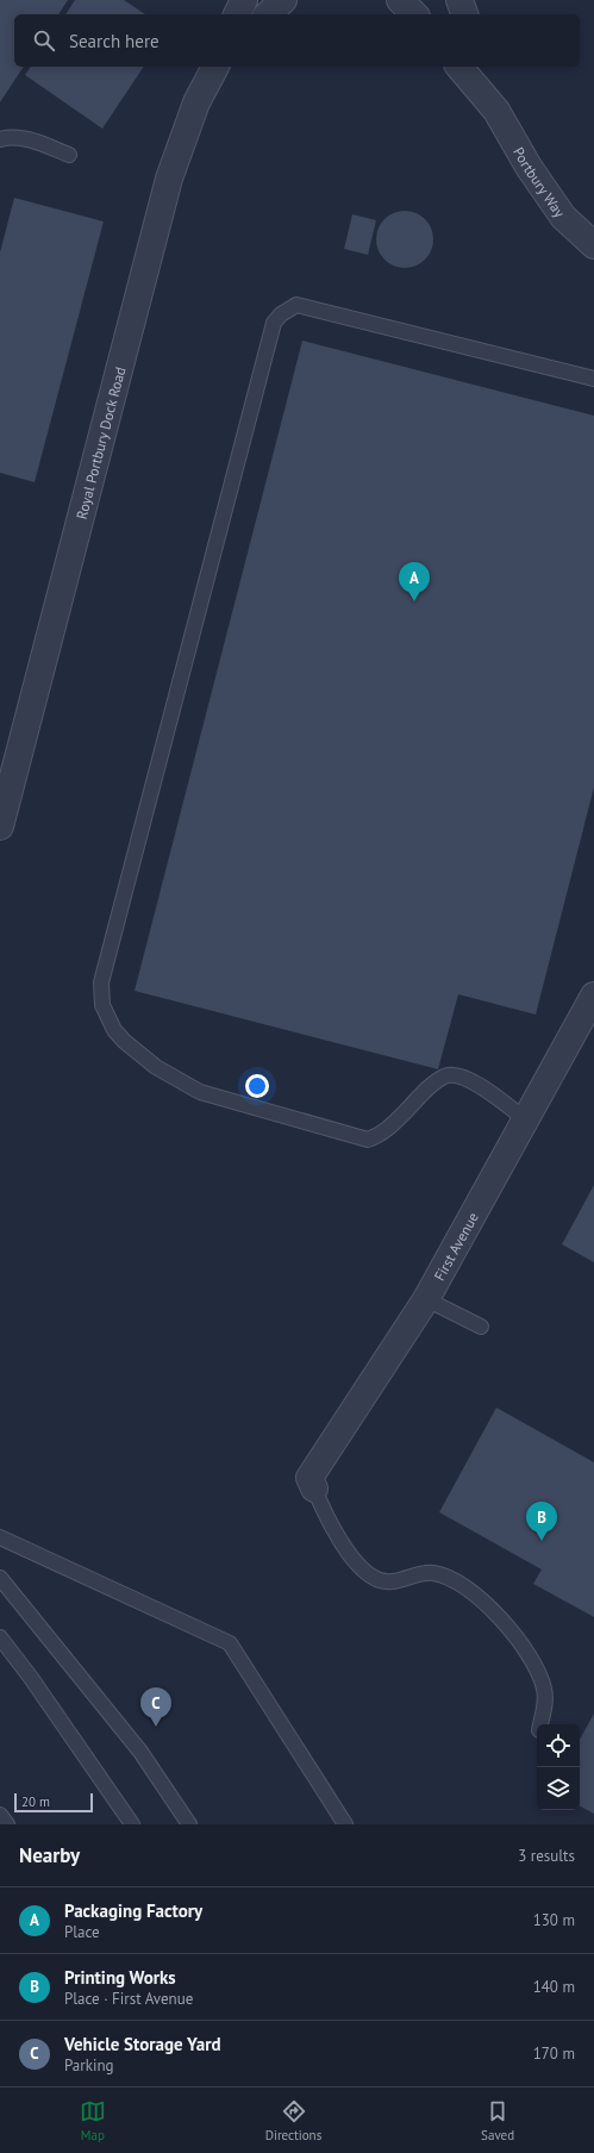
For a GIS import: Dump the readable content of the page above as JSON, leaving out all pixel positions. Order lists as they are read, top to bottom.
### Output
{
  "streets": {
    "street": ["Portbury Way", "Royal Portbury Dock Road", "First Avenue"]
  },
  "scale_bar": "20 m",
  "page": {
    "search": "Search here",
    "pins": ["A", "B", "C"],
    "scale": "20 m",
    "heading": ["Nearby", "3 results"],
    "list": [
      {
        "mark": "A",
        "name": "Packaging Factory",
        "note": "Place",
        "value": "130 m"
      },
      {
        "mark": "B",
        "name": "Printing Works",
        "note": "Place · First Avenue",
        "value": "140 m"
      },
      {
        "mark": "C",
        "name": "Vehicle Storage Yard",
        "note": "Parking",
        "value": "170 m"
      }
    ],
    "nav": ["Map", "Directions", "Saved"]
  }
}
